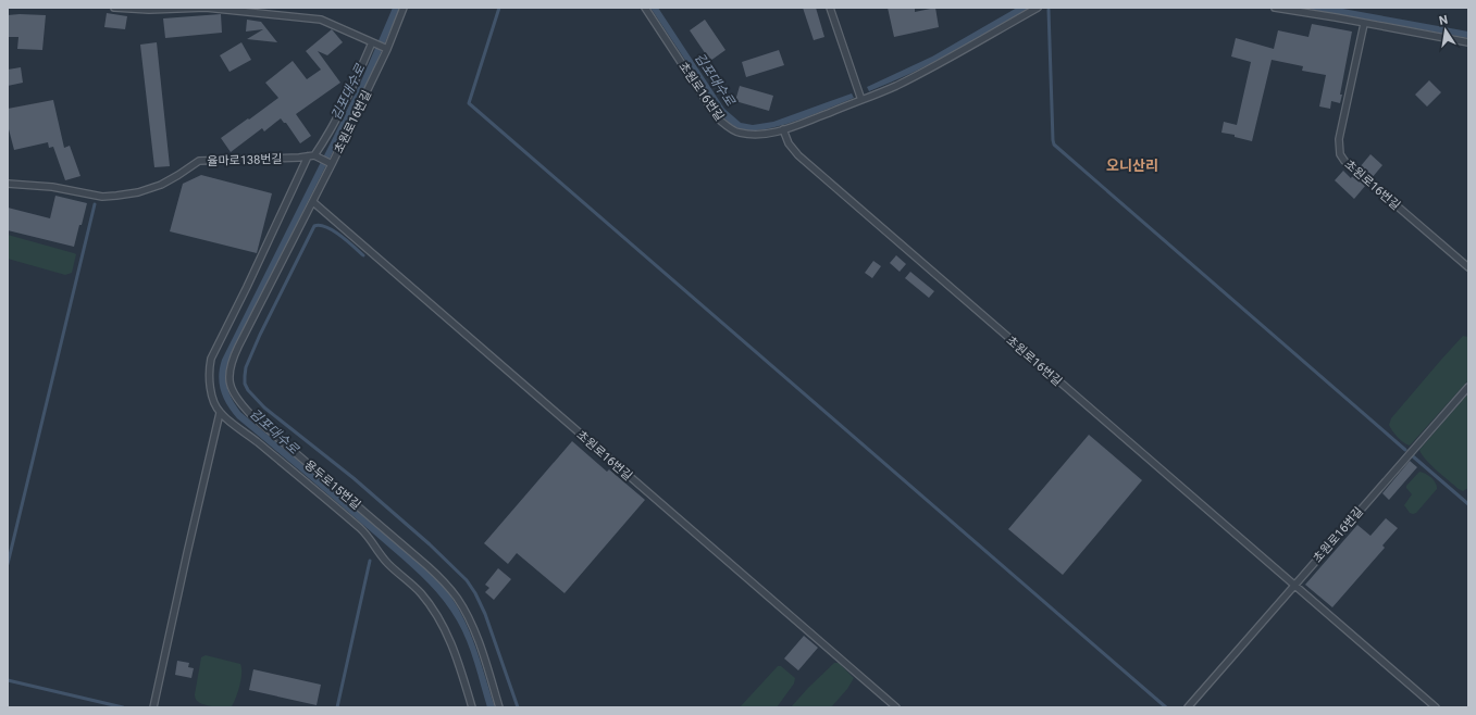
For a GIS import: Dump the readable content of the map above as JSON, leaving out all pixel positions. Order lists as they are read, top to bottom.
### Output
{
  "streets": {
    "lane": ["초원로16번길", "율마로138번길", "용두로15번길"]
  },
  "crossings": [
    ["초원로16번길", "용두로15번길"]
  ],
  "districts": ["오니산리"],
  "water": ["김포대수로"],
  "north": "top"
}
